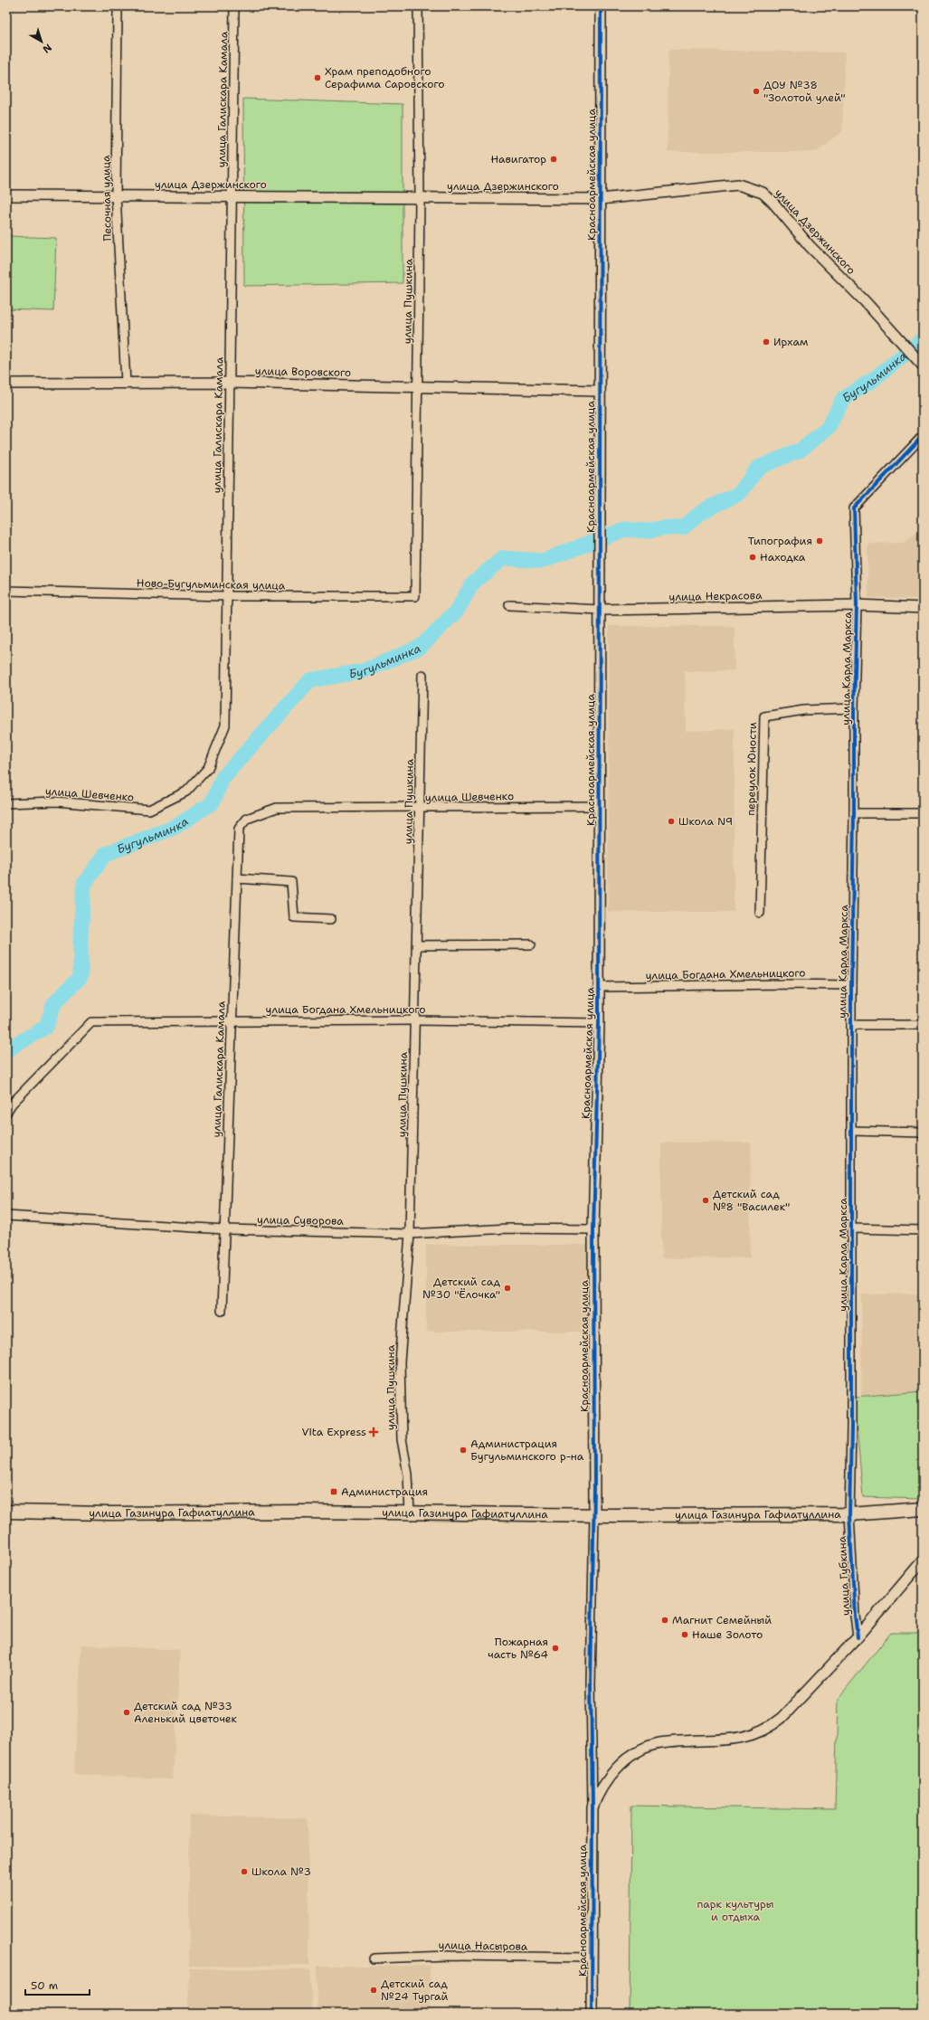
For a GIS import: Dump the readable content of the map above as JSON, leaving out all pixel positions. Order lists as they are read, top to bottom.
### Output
{
  "streets": {
    "main road": ["улица Газинура Гафиатуллина"],
    "street": [
      "улица Галискара Камала",
      "Красноармейская улица",
      "улица Дзержинского",
      "Песочная улица",
      "улица Пушкина",
      "улица Воровского",
      "Ново-Бугульминская улица",
      "улица Некрасова",
      "улица Карла Маркса",
      "переулок Юности",
      "улица Шевченко",
      "улица Богдана Хмельницкого",
      "улица Суворова",
      "улица Губкина",
      "улица Насырова"
    ]
  },
  "crossings": [
    ["улица Галискара Камала", "улица Дзержинского"],
    ["улица Галискара Камала", "улица Воровского"],
    ["улица Галискара Камала", "Ново-Бугульминская улица"],
    ["улица Галискара Камала", "улица Шевченко"],
    ["улица Галискара Камала", "улица Богдана Хмельницкого"],
    ["улица Галискара Камала", "улица Суворова"],
    ["Красноармейская улица", "улица Дзержинского"],
    ["Красноармейская улица", "улица Воровского"],
    ["Красноармейская улица", "улица Некрасова"],
    ["Красноармейская улица", "улица Шевченко"],
    ["Красноармейская улица", "улица Богдана Хмельницкого"],
    ["Красноармейская улица", "улица Суворова"],
    ["Красноармейская улица", "улица Газинура Гафиатуллина"],
    ["Красноармейская улица", "улица Насырова"],
    ["улица Дзержинского", "Песочная улица"],
    ["улица Дзержинского", "улица Пушкина"],
    ["Песочная улица", "улица Воровского"],
    ["улица Пушкина", "улица Воровского"],
    ["улица Пушкина", "Ново-Бугульминская улица"],
    ["улица Пушкина", "улица Шевченко"],
    ["улица Пушкина", "улица Богдана Хмельницкого"],
    ["улица Пушкина", "улица Суворова"],
    ["улица Пушкина", "улица Газинура Гафиатуллина"],
    ["улица Некрасова", "улица Карла Маркса"],
    ["улица Карла Маркса", "переулок Юности"],
    ["улица Карла Маркса", "улица Богдана Хмельницкого"],
    ["улица Карла Маркса", "улица Газинура Гафиатуллина"],
    ["улица Карла Маркса", "улица Губкина"],
    ["улица Газинура Гафиатуллина", "улица Губкина"]
  ],
  "water": ["Бугульминка"],
  "parks": ["парк культуры и отдыха"],
  "places": {
    "other": [
      "Храм преподобного Серафима Саровского",
      "ДОУ №38 \"Золотой улей\"",
      "Навигатор",
      "Ирхам",
      "Типография",
      "Находка",
      "Школа N9",
      "Детский сад №8 \"Василек\"",
      "Детский сад №30 \"Ёлочка\"",
      "Администрация Бугульминского р-на",
      "Магнит Семейный",
      "Наше Золото",
      "Пожарная часть №64",
      "Детский сад №33 Аленький цветочек",
      "Школа №3",
      "Детский сад №24 Тургай"
    ],
    "health": ["Vita Express"],
    "transit": ["Администрация"]
  },
  "scale_bar": "50 m",
  "north": "bottom right"
}
